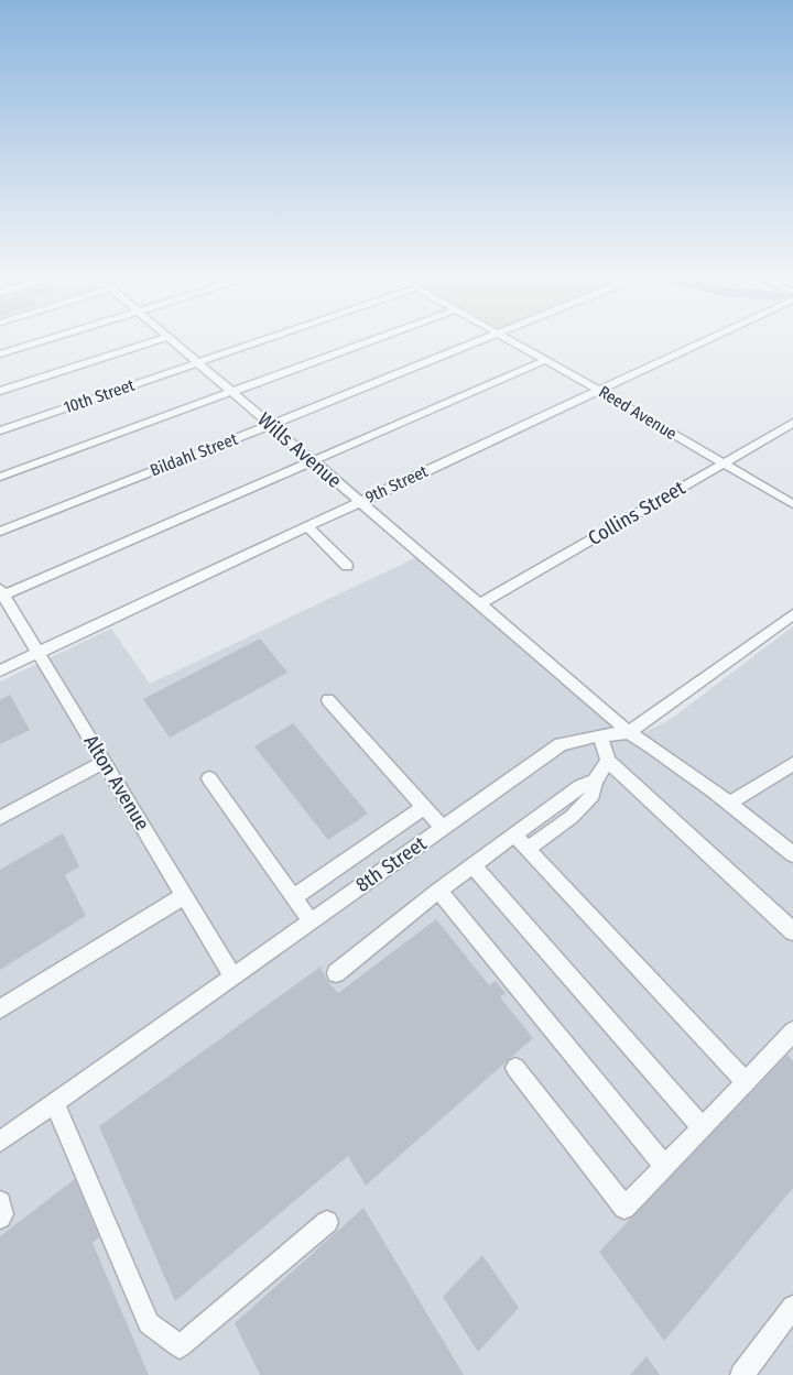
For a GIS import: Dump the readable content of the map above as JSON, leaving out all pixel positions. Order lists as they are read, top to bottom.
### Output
{
  "streets": {
    "street": [
      "10th Street",
      "Reed Avenue",
      "Wills Avenue",
      "Bildahl Street",
      "9th Street",
      "Collins Street",
      "Alton Avenue",
      "8th Street"
    ]
  },
  "crossings": [
    ["10th Street", "Wills Avenue"],
    ["Reed Avenue", "9th Street"],
    ["Reed Avenue", "Collins Street"],
    ["Wills Avenue", "Bildahl Street"],
    ["Wills Avenue", "9th Street"],
    ["Wills Avenue", "Collins Street"],
    ["Wills Avenue", "8th Street"],
    ["9th Street", "Alton Avenue"],
    ["Alton Avenue", "8th Street"]
  ]
}
